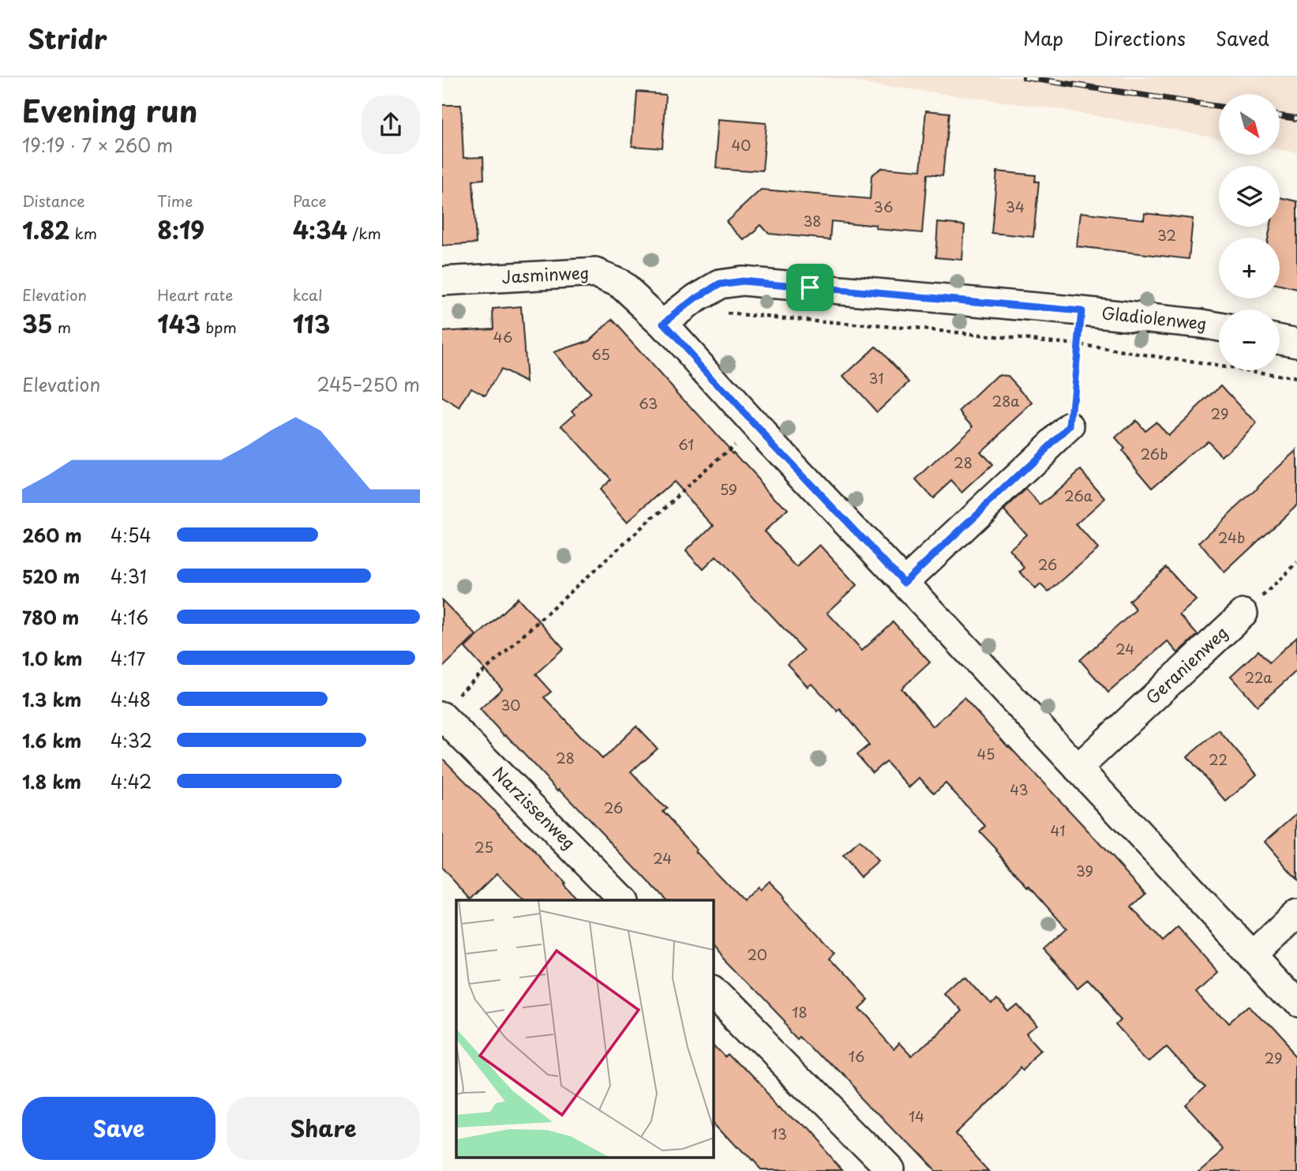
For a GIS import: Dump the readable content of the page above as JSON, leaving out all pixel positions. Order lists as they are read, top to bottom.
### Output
{
  "streets": {
    "street": [
      "Jasminweg",
      "Gladiolenweg",
      "Geranienweg",
      "Narzissenweg"
    ]
  },
  "crossings": [
    ["Jasminweg", "Gladiolenweg"]
  ],
  "house_numbers": [
    "40",
    "36",
    "34",
    "38",
    "32",
    "46",
    "65",
    "31",
    "28a",
    "63",
    "29",
    "61",
    "26b",
    "28",
    "59",
    "26a",
    "24b",
    "26",
    "24",
    "22a",
    "30",
    "45",
    "28",
    "22",
    "43",
    "26",
    "41",
    "25",
    "24",
    "39",
    "20",
    "18",
    "16",
    "29",
    "14",
    "13"
  ],
  "north": "bottom right",
  "page": {
    "header": "Stridr",
    "nav": ["Map", "Directions", "Saved"],
    "heading": ["Evening run", "19:19 · 7 × 260 m"],
    "map_buttons": ["+", "−"],
    "stats": [
      ["Distance", "1.82 km"],
      ["Time", "8:19"],
      ["Pace", "4:34 /km"],
      ["Elevation", "35 m"],
      ["Heart rate", "143 bpm"],
      ["kcal", "113"]
    ],
    "chart": ["Elevation", "245–250 m"],
    "list": [
      {
        "name": "260 m",
        "note": "4:54"
      },
      {
        "name": "520 m",
        "note": "4:31"
      },
      {
        "name": "780 m",
        "note": "4:16"
      },
      {
        "name": "1.0 km",
        "note": "4:17"
      },
      {
        "name": "1.3 km",
        "note": "4:48"
      },
      {
        "name": "1.6 km",
        "note": "4:32"
      },
      {
        "name": "1.8 km",
        "note": "4:42"
      }
    ],
    "buttons": ["Save", "Share"]
  }
}
